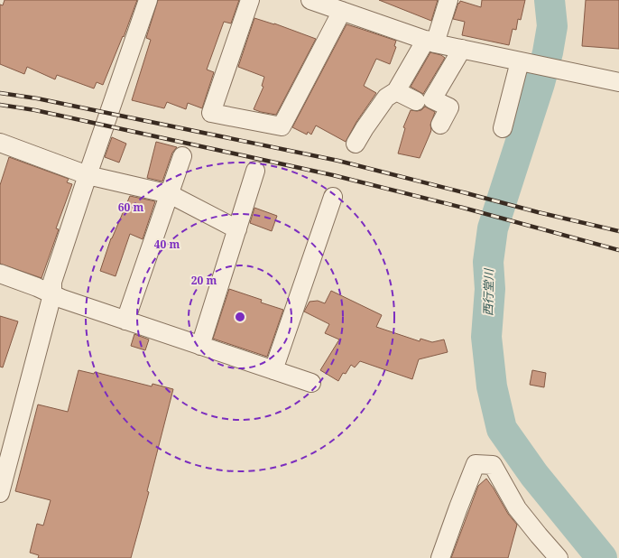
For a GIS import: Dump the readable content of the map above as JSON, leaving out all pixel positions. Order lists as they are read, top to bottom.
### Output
{
  "water": ["西行堂川"],
  "rings": ["60 m", "40 m", "20 m"]
}
